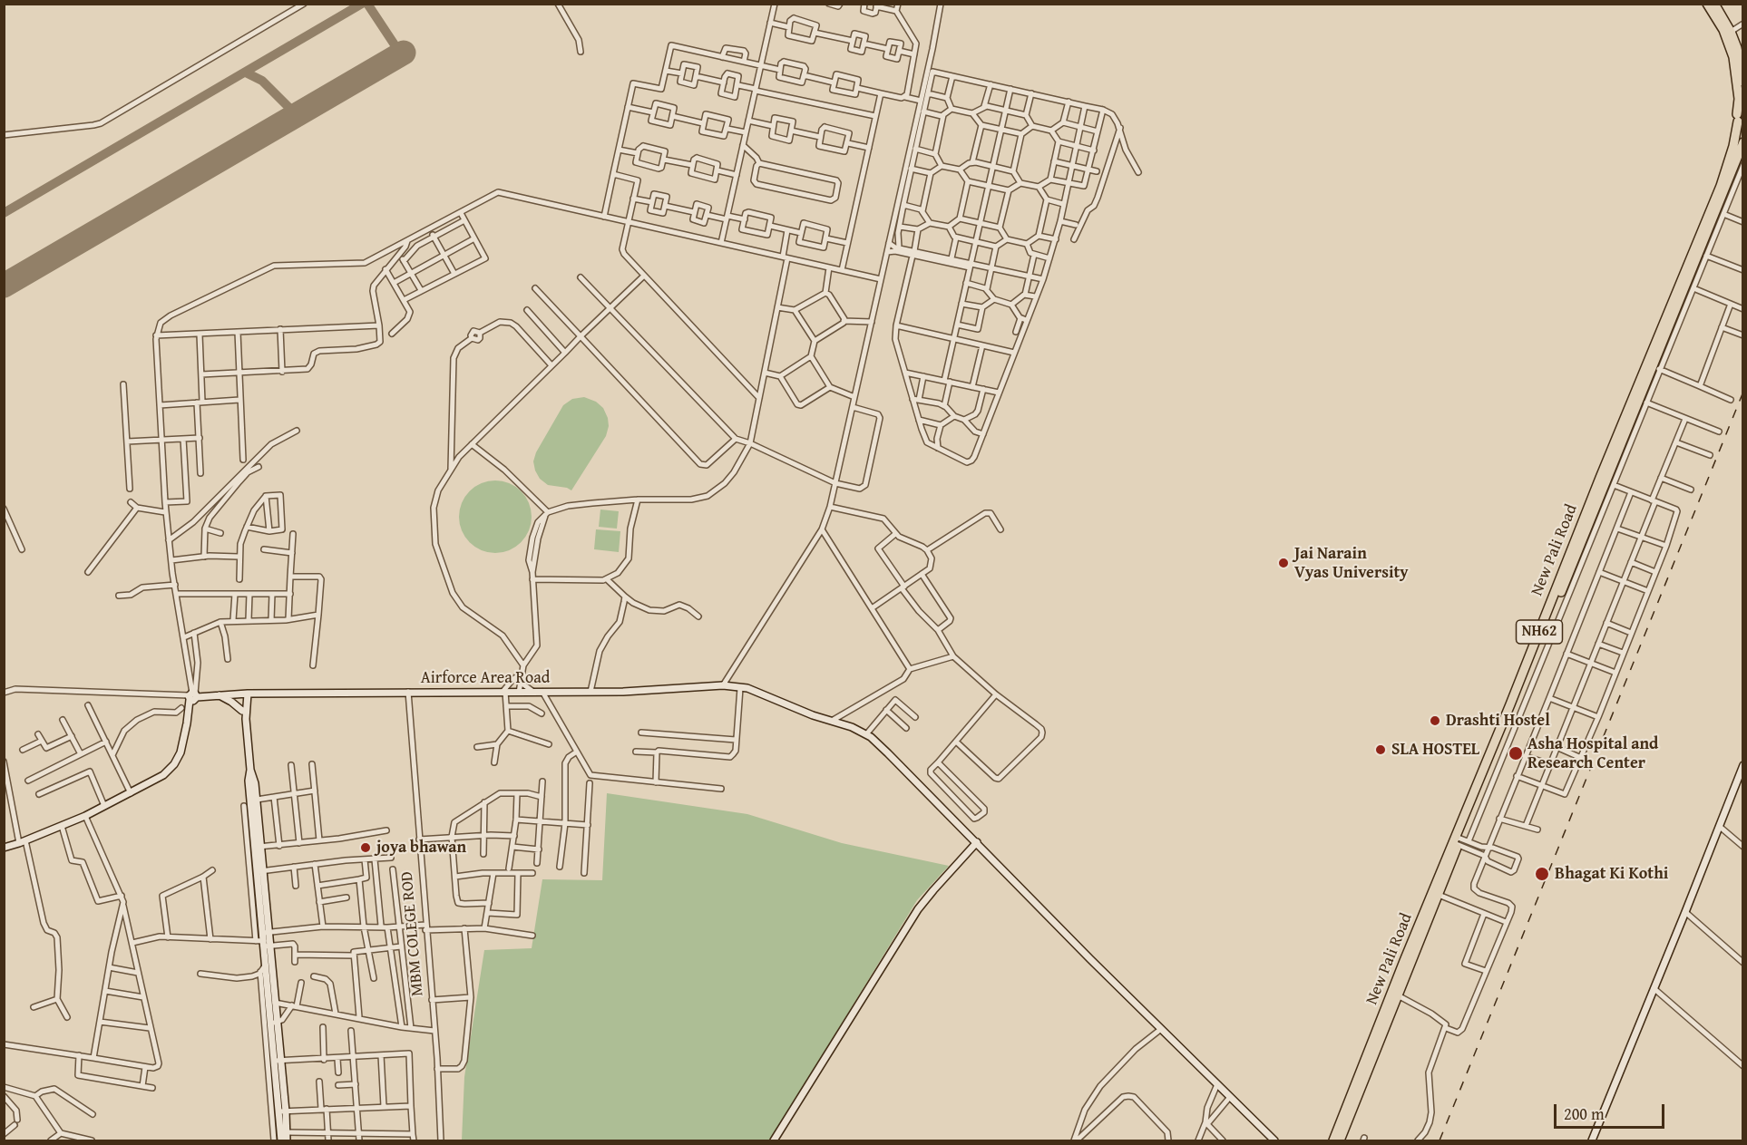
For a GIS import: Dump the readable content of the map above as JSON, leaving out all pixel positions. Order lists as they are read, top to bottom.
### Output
{
  "streets": {
    "highway": ["New Pali Road", "NH62"],
    "street": ["Airforce Area Road", "MBM COLEGE ROD"]
  },
  "crossings": [
    ["New Pali Road", "NH62"],
    ["Airforce Area Road", "MBM COLEGE ROD"]
  ],
  "places": [
    "Jai Narain Vyas University",
    "Drashti Hostel",
    "SLA HOSTEL",
    "Asha Hospital and Research Center",
    "joya bhawan",
    "Bhagat Ki Kothi"
  ],
  "scale_bar": "200 m"
}
